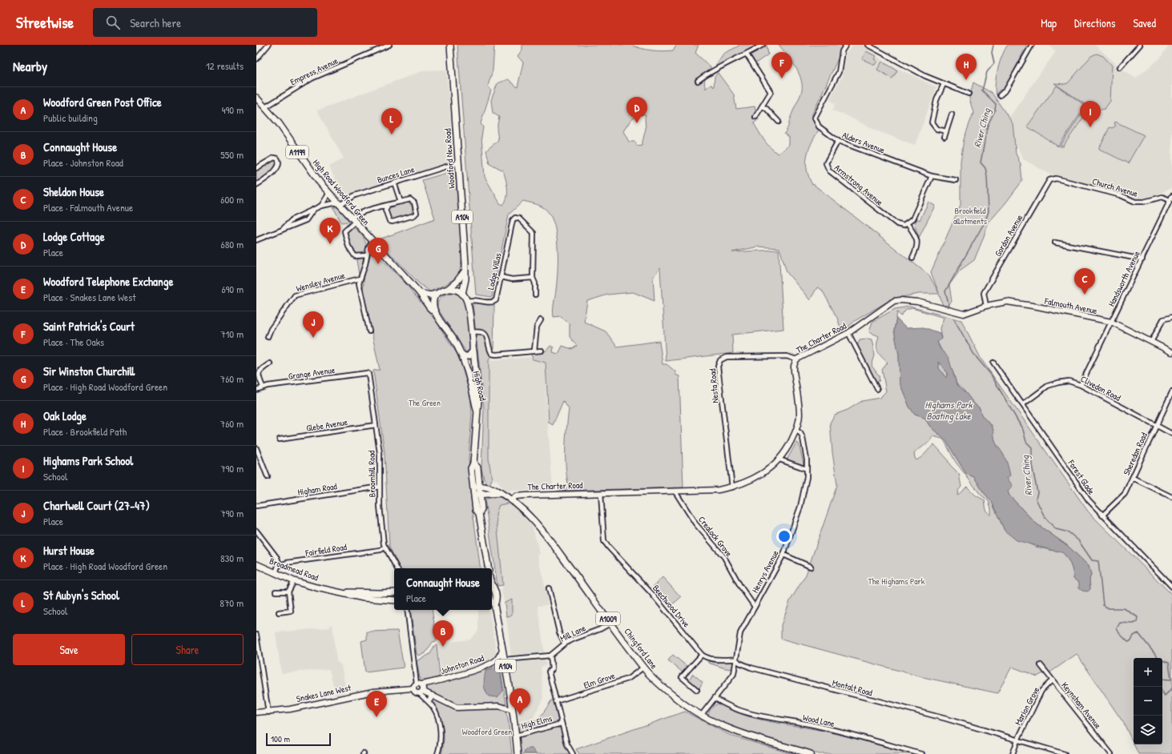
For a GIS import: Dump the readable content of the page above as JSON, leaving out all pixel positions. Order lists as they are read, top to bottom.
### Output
{
  "streets": {
    "main road": [
      "A1199",
      "Woodford New Road",
      "High Road Woodford Green",
      "A104",
      "High Road",
      "Broadmead Road",
      "A1009",
      "Chingford Lane"
    ],
    "street": [
      "Empress Avenue",
      "Alders Avenue",
      "Bunces Lane",
      "Armstrong Avenue",
      "Church Avenue",
      "Gordon Avenue",
      "Lodge Villas",
      "Handsworth Avenue",
      "Wensley Avenue",
      "Falmouth Avenue",
      "The Charter Road",
      "Grange Avenue",
      "Nesta Road",
      "Clivedon Road",
      "Glebe Avenue",
      "Sheredan Road",
      "Broomhill Road",
      "Forest Glade",
      "Higham Road",
      "Crealock Grove",
      "Fairfield Road",
      "Henrys Avenue",
      "Beechwood Drive",
      "Mill Lane",
      "Johnston Road",
      "Elm Grove",
      "Montalt Road",
      "Snakes Lane West",
      "Keynsham Avenue",
      "Marion Grove",
      "Wood Lane",
      "High Elms"
    ]
  },
  "crossings": [
    ["Empress Avenue", "High Road Woodford Green"],
    ["Alders Avenue", "Armstrong Avenue"],
    ["Woodford New Road", "Bunces Lane"],
    ["Bunces Lane", "High Road Woodford Green"],
    ["Church Avenue", "Gordon Avenue"],
    ["Church Avenue", "Handsworth Avenue"],
    ["High Road Woodford Green", "High Road"],
    ["A104", "Johnston Road"],
    ["A104", "High Elms"],
    ["Gordon Avenue", "Falmouth Avenue"],
    ["Handsworth Avenue", "Falmouth Avenue"],
    ["Handsworth Avenue", "Clivedon Road"],
    ["Falmouth Avenue", "The Charter Road"],
    ["The Charter Road", "Nesta Road"],
    ["The Charter Road", "Crealock Grove"],
    ["The Charter Road", "Henrys Avenue"],
    ["The Charter Road", "Beechwood Drive"],
    ["The Charter Road", "Chingford Lane"],
    ["Grange Avenue", "Broomhill Road"],
    ["Clivedon Road", "Sheredan Road"],
    ["Clivedon Road", "Forest Glade"],
    ["Glebe Avenue", "Broomhill Road"],
    ["Sheredan Road", "Forest Glade"],
    ["Broomhill Road", "Higham Road"],
    ["Broomhill Road", "Fairfield Road"],
    ["Crealock Grove", "Henrys Avenue"],
    ["Henrys Avenue", "Montalt Road"],
    ["Mill Lane", "Chingford Lane"],
    ["Mill Lane", "High Elms"],
    ["Chingford Lane", "Elm Grove"],
    ["Elm Grove", "High Elms"],
    ["Montalt Road", "Marion Grove"],
    ["Keynsham Avenue", "Marion Grove"]
  ],
  "water": ["River Ching", "Highams Park Boating Lake"],
  "parks": [
    "Brookfield allotments",
    "The Green",
    "The Highams Park",
    "Woodford Green"
  ],
  "scale_bar": "100 m",
  "page": {
    "header": "Streetwise",
    "search": "Search here",
    "nav": ["Map", "Directions", "Saved"],
    "heading": ["Nearby", "12 results"],
    "pins": [
      "F",
      "H",
      "D",
      "I",
      "L",
      "K",
      "G",
      "C",
      "J",
      "B",
      "A",
      "E"
    ],
    "list": [
      {
        "mark": "A",
        "name": "Woodford Green Post Office",
        "note": "Public building",
        "value": "490 m"
      },
      {
        "mark": "B",
        "name": "Connaught House",
        "note": "Place · Johnston Road",
        "value": "550 m"
      },
      {
        "mark": "C",
        "name": "Sheldon House",
        "note": "Place · Falmouth Avenue",
        "value": "600 m"
      },
      {
        "mark": "D",
        "name": "Lodge Cottage",
        "note": "Place",
        "value": "680 m"
      },
      {
        "mark": "E",
        "name": "Woodford Telephone Exchange",
        "note": "Place · Snakes Lane West",
        "value": "690 m"
      },
      {
        "mark": "F",
        "name": "Saint Patrick's Court",
        "note": "Place · The Oaks",
        "value": "710 m"
      },
      {
        "mark": "G",
        "name": "Sir Winston Churchill",
        "note": "Place · High Road Woodford Green",
        "value": "760 m"
      },
      {
        "mark": "H",
        "name": "Oak Lodge",
        "note": "Place · Brookfield Path",
        "value": "760 m"
      },
      {
        "mark": "I",
        "name": "Highams Park School",
        "note": "School",
        "value": "790 m"
      },
      {
        "mark": "J",
        "name": "Chartwell Court (27-47)",
        "note": "Place",
        "value": "790 m"
      },
      {
        "mark": "K",
        "name": "Hurst House",
        "note": "Place · High Road Woodford Green",
        "value": "830 m"
      },
      {
        "mark": "L",
        "name": "St Aubyn's School",
        "note": "School",
        "value": "870 m"
      }
    ],
    "popup": ["Connaught House", "Place"],
    "buttons": ["Save", "Share"],
    "map_buttons": ["+", "−"],
    "scale": "100 m"
  }
}
